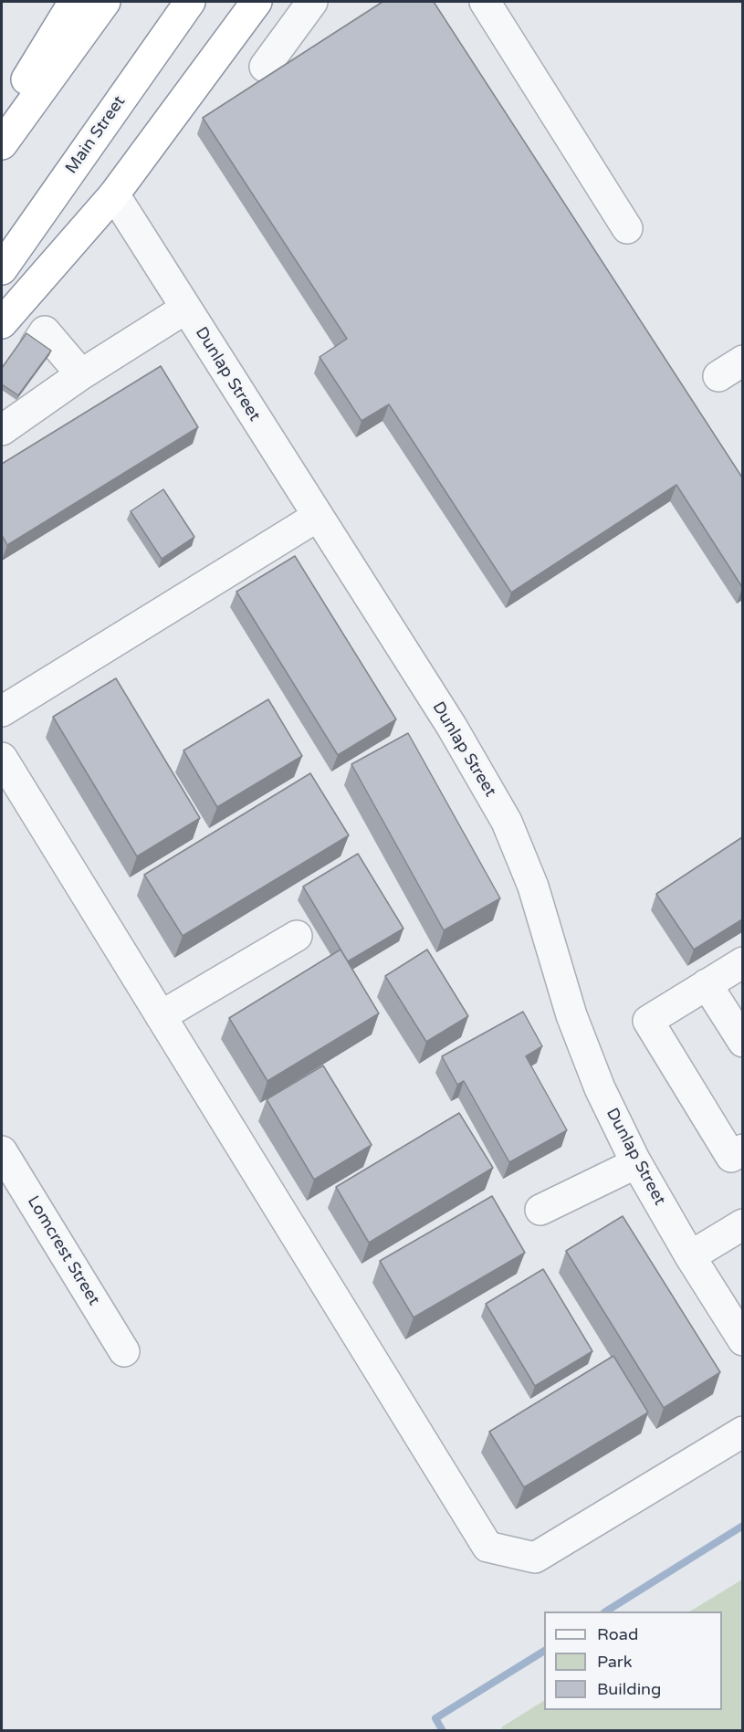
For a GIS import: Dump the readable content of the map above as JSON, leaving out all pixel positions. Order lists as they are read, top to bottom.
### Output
{
  "streets": {
    "highway": ["Main Street"],
    "street": ["Dunlap Street", "Lomcrest Street"]
  },
  "legend": ["Road", "Park", "Building"]
}
